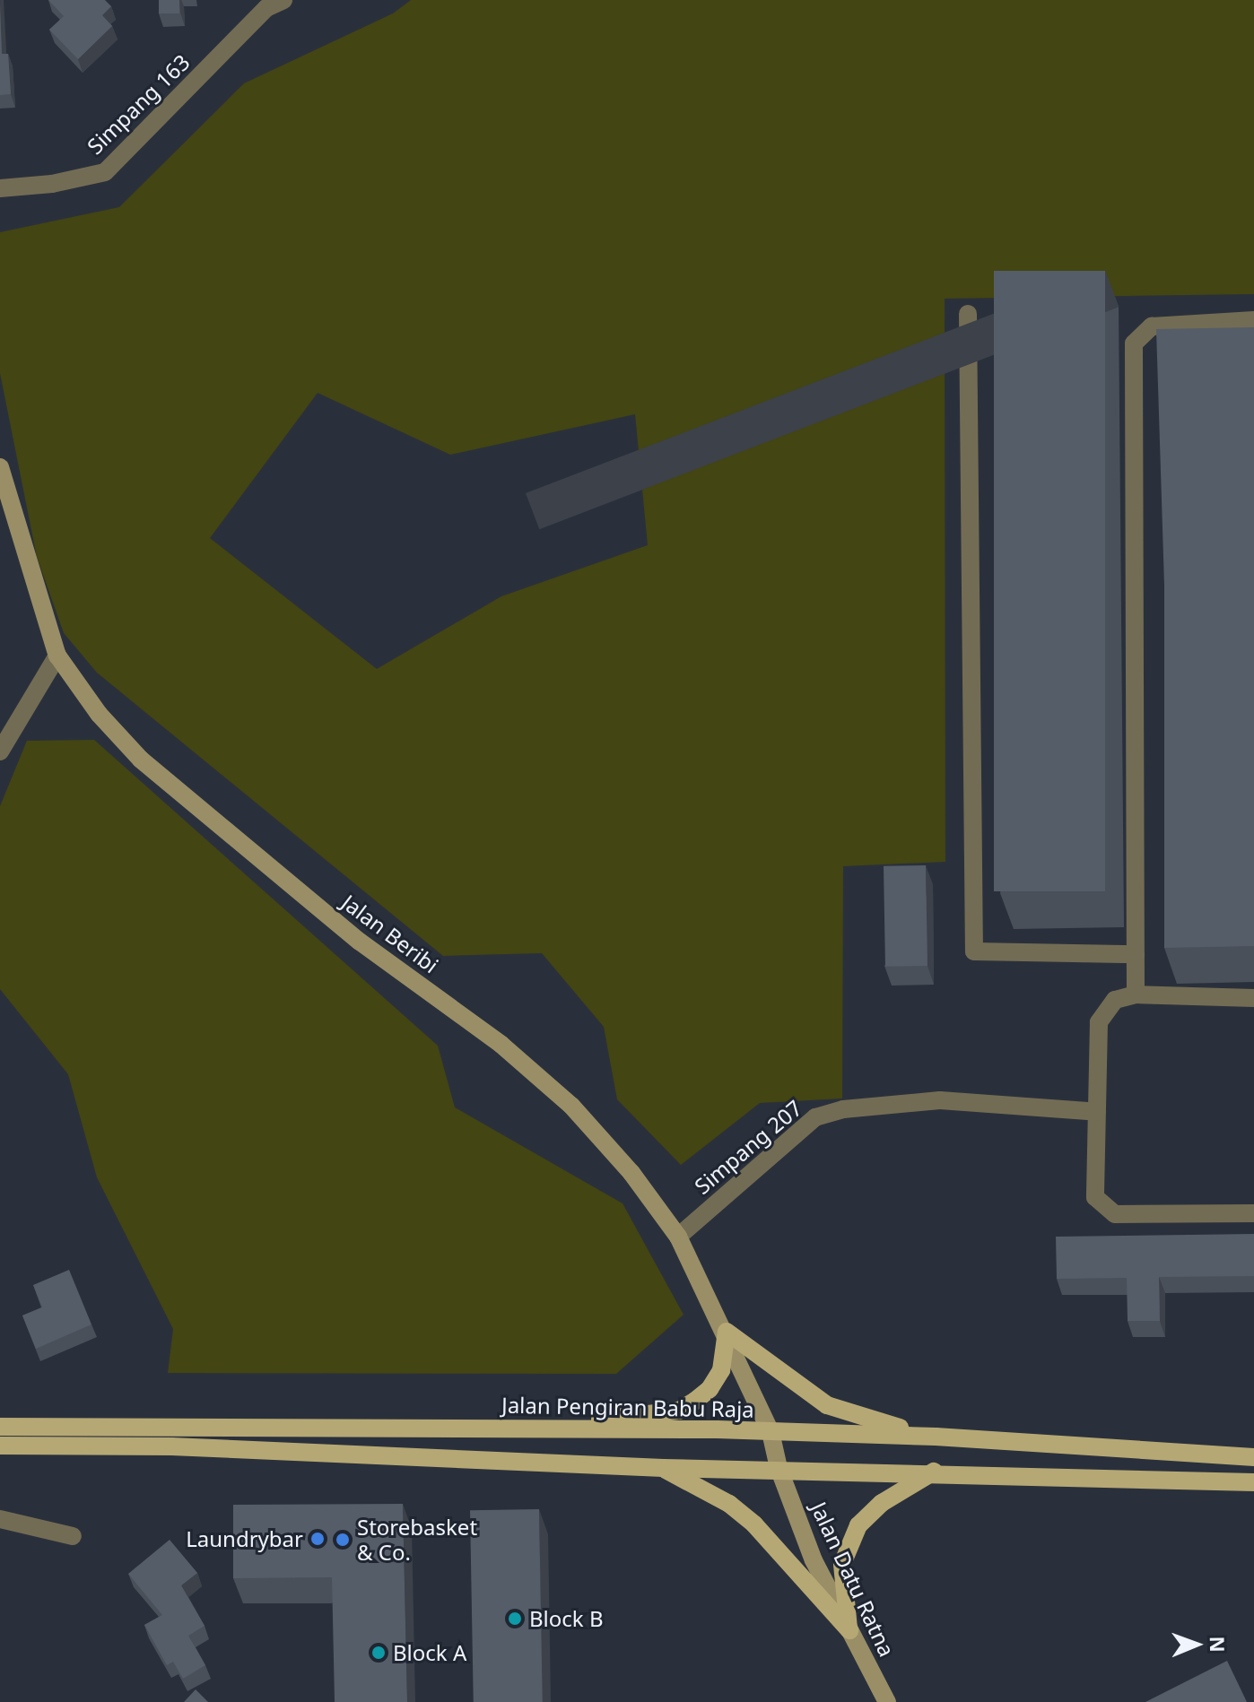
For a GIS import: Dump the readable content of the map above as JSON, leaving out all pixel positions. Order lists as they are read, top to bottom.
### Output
{
  "streets": {
    "main road": ["Jalan Beribi", "Jalan Pengiran Babu Raja", "Jalan Datu Ratna"],
    "street": ["Simpang 163", "Simpang 207"]
  },
  "crossings": [
    ["Jalan Beribi", "Simpang 207"],
    ["Jalan Beribi", "Jalan Pengiran Babu Raja"],
    ["Jalan Beribi", "Jalan Datu Ratna"],
    ["Jalan Pengiran Babu Raja", "Jalan Datu Ratna"]
  ],
  "places": [
    "Laundrybar",
    "Storebasket & Co.",
    "Block B",
    "Block A"
  ],
  "north": "right"
}
